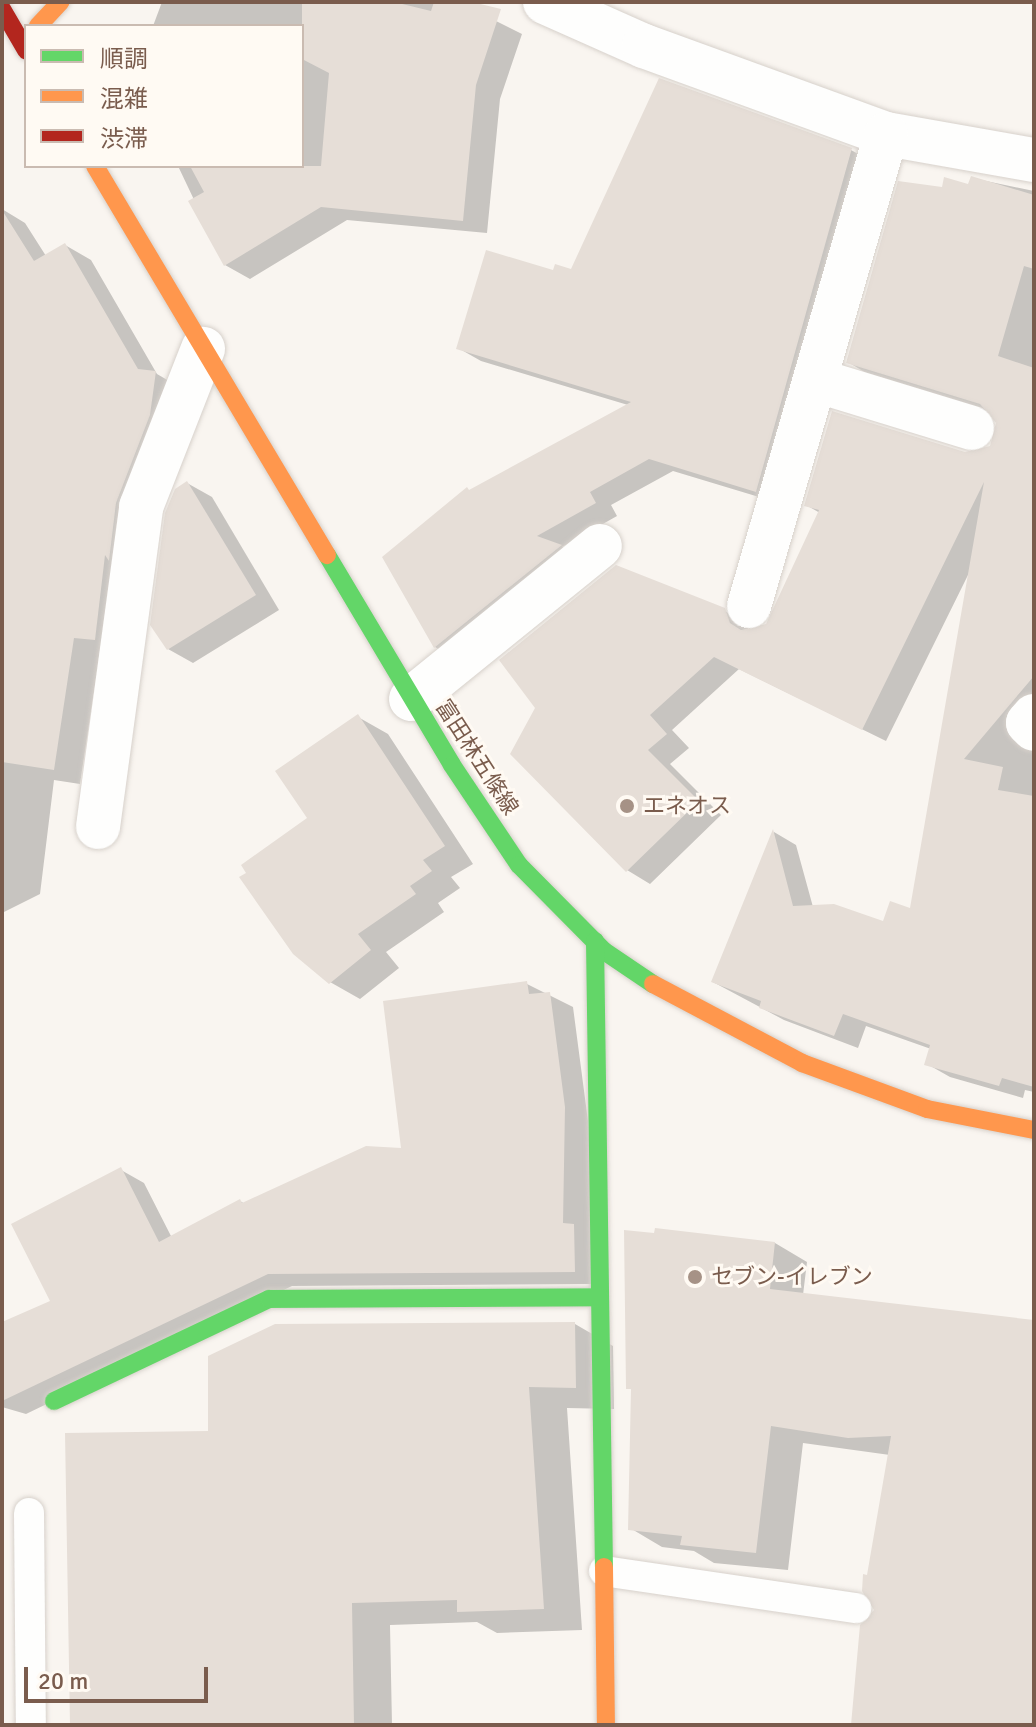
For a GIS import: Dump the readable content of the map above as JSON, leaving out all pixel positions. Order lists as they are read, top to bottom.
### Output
{
  "streets": {
    "main road": ["富田林五條線"]
  },
  "places": ["エネオス", "セブン-イレブン"],
  "legend": ["順調", "混雑", "渋滞"],
  "scale_bar": "20 m"
}
